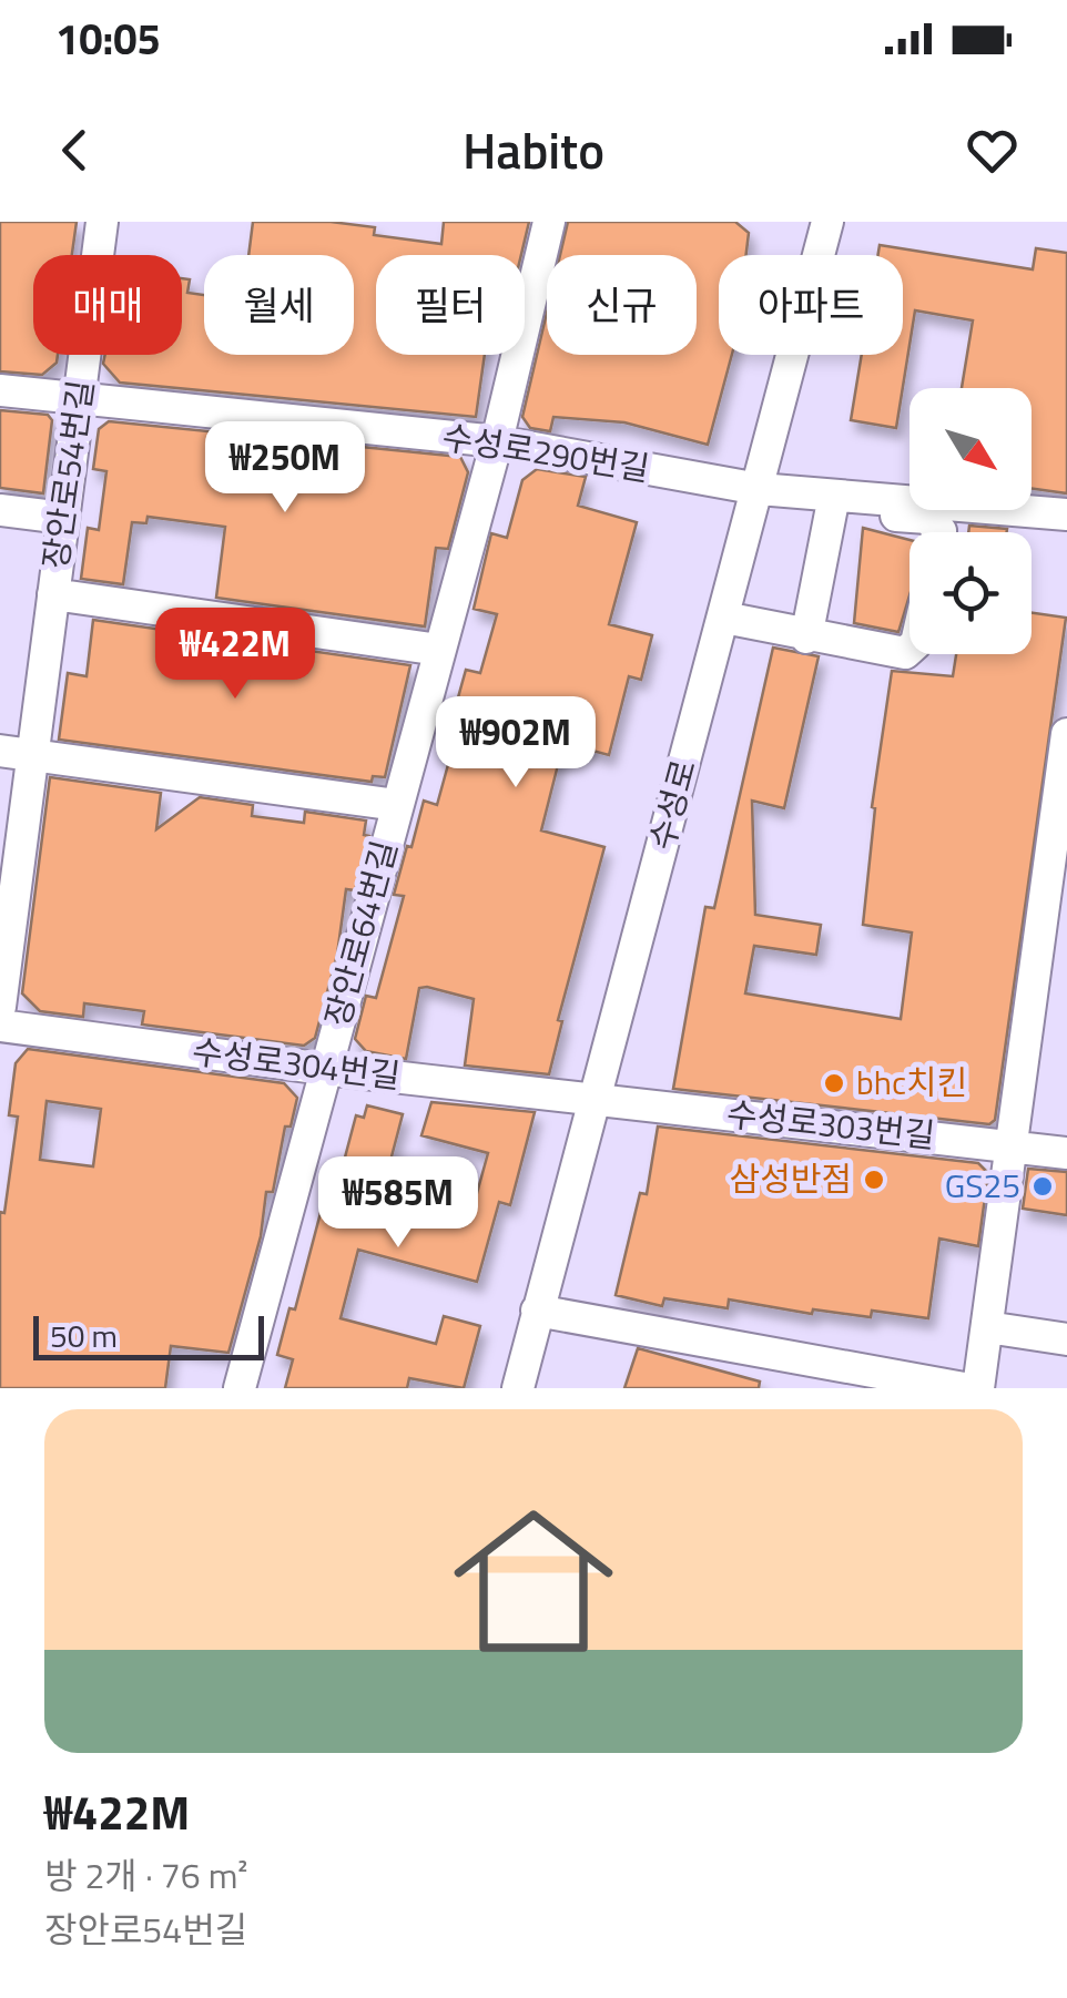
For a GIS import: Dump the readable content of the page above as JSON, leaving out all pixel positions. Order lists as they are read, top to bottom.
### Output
{
  "streets": {
    "street": [
      "수성로290번길",
      "장안로54번길",
      "수성로",
      "장안로64번길",
      "수성로304번길",
      "수성로303번길"
    ]
  },
  "crossings": [
    ["수성로290번길", "장안로54번길"],
    ["수성로290번길", "수성로"],
    ["수성로290번길", "장안로64번길"],
    ["장안로54번길", "장안로64번길"],
    ["수성로", "수성로304번길"],
    ["수성로", "수성로303번길"],
    ["장안로64번길", "수성로304번길"],
    ["수성로304번길", "수성로303번길"]
  ],
  "places": ["bhc치킨", "삼성반점", "GS25"],
  "scale_bar": "50 m",
  "north": "bottom right",
  "page": {
    "status": "10:05",
    "header": "Habito",
    "chip": [
      "매매",
      "월세",
      "필터",
      "신규",
      "아파트"
    ],
    "price": [
      "₩250M",
      "₩422M",
      "₩902M",
      "₩585M"
    ],
    "scale": "50 m",
    "list": [
      {
        "name": "₩422M",
        "note": "방 2개 · 76 m² · 장안로54번길"
      }
    ]
  }
}
